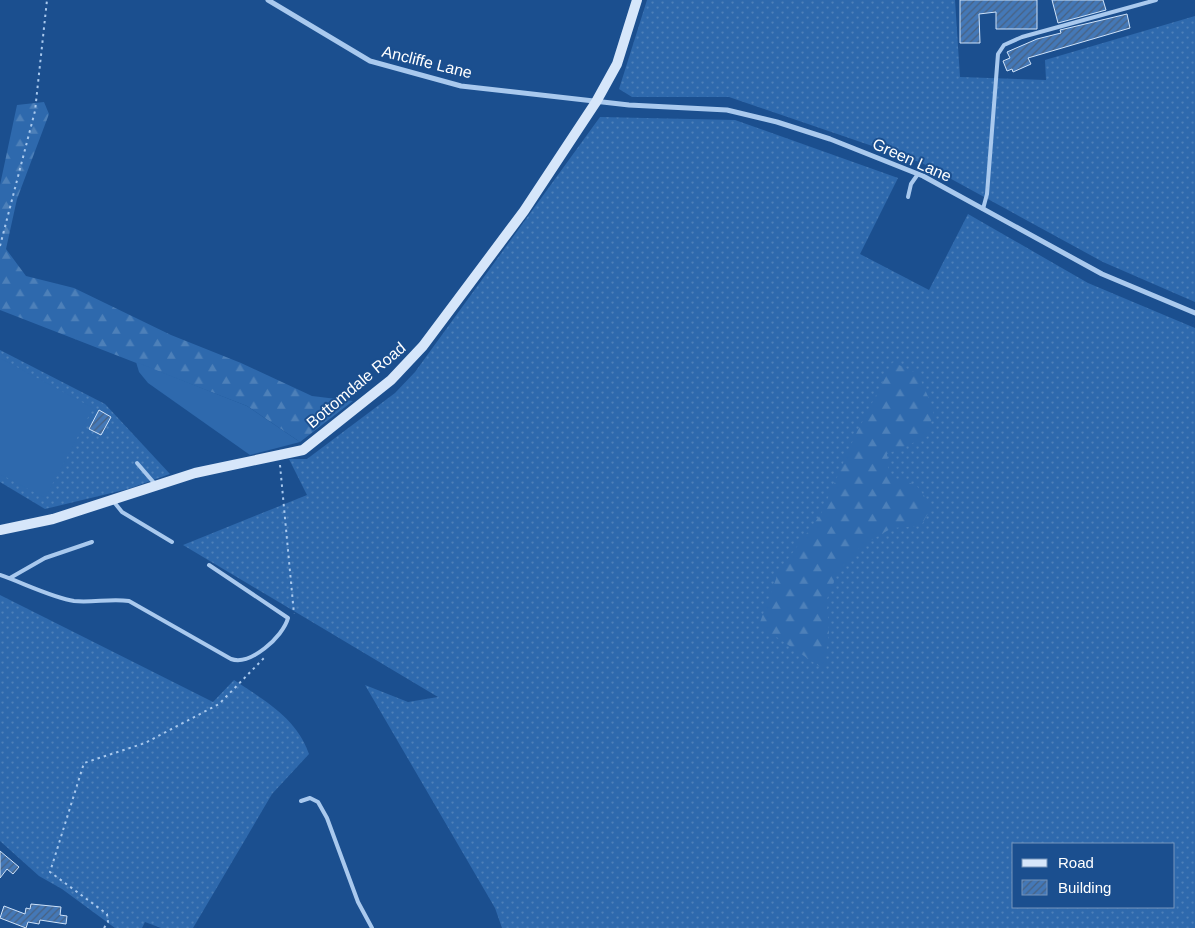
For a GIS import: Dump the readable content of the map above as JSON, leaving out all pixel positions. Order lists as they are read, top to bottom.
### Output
{
  "streets": {
    "street": ["Ancliffe Lane", "Green Lane", "Bottomdale Road"]
  },
  "crossings": [
    ["Ancliffe Lane", "Green Lane"],
    ["Ancliffe Lane", "Bottomdale Road"],
    ["Green Lane", "Bottomdale Road"]
  ],
  "legend": ["Road", "Building"]
}
